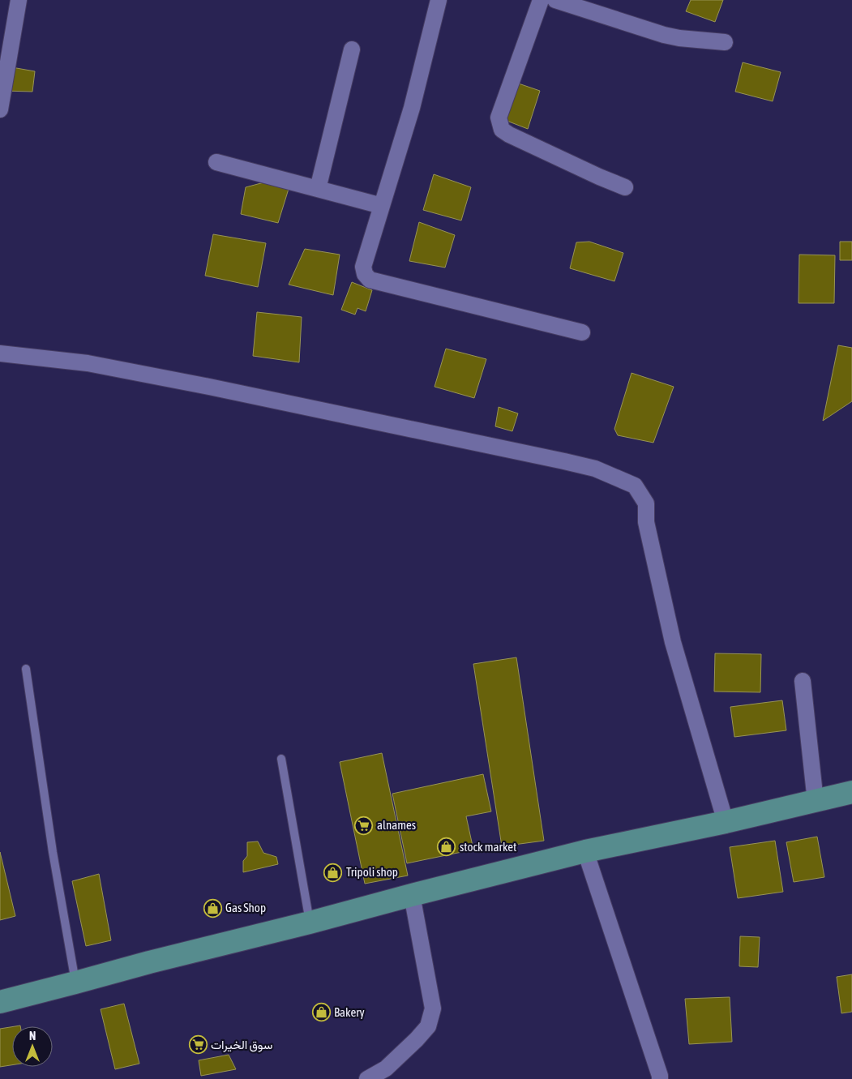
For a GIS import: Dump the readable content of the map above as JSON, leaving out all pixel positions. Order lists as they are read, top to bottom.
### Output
{
  "places": {
    "supermarket": ["alnames", "سوق الخيرات"],
    "shop": [
      "stock market",
      "Tripoli shop",
      "Gas Shop",
      "Bakery"
    ]
  },
  "north": "top"
}
